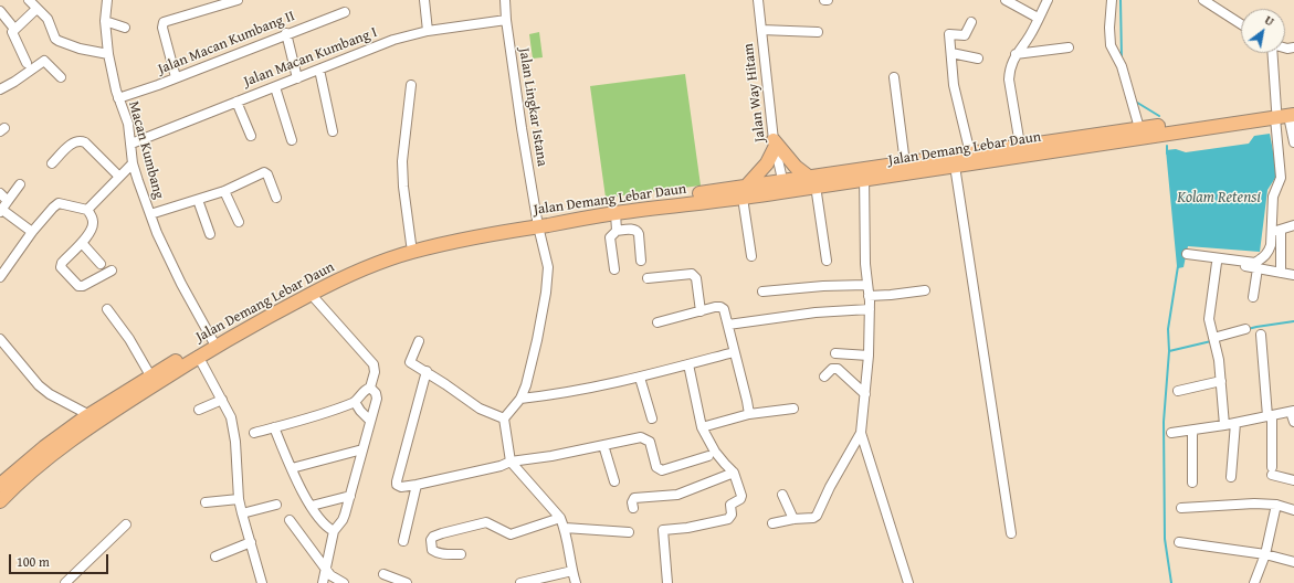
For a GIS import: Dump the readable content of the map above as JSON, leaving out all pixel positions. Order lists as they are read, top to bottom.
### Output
{
  "streets": {
    "highway": ["Jalan Demang Lebar Daun"],
    "street": [
      "Jalan Macan Kumbang II",
      "Jalan Macan Kumbang I",
      "Jalan Way Hitam",
      "Jalan Lingkar Istana",
      "Macan Kumbang"
    ]
  },
  "crossings": [
    ["Jalan Macan Kumbang II", "Macan Kumbang"],
    ["Jalan Macan Kumbang I", "Jalan Lingkar Istana"],
    ["Jalan Macan Kumbang I", "Macan Kumbang"],
    ["Jalan Way Hitam", "Jalan Demang Lebar Daun"],
    ["Jalan Lingkar Istana", "Jalan Demang Lebar Daun"],
    ["Jalan Demang Lebar Daun", "Macan Kumbang"]
  ],
  "water": ["Kolam Retensi"],
  "scale_bar": "100 m",
  "north": "top right"
}
